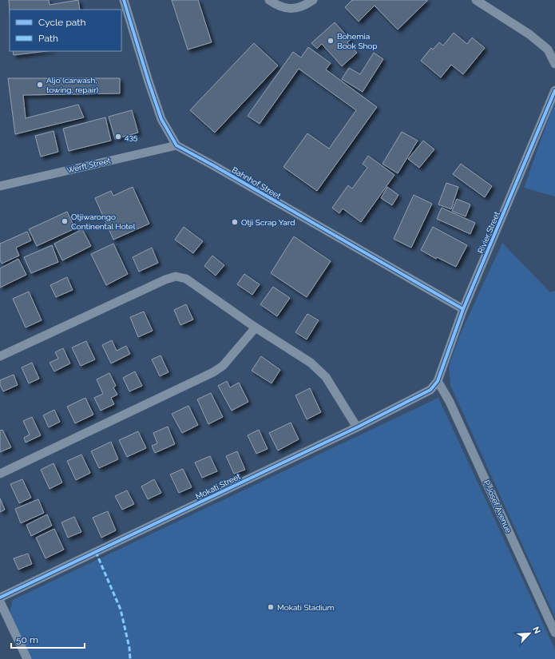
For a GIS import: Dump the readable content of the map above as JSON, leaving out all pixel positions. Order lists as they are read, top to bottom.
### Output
{
  "streets": {
    "street": [
      "Werft Street",
      "Bahnhof Street",
      "Rivier Street",
      "Mokati Street",
      "P. Josef Avenue"
    ]
  },
  "crossings": [
    ["Werft Street", "Bahnhof Street"],
    ["Bahnhof Street", "Rivier Street"],
    ["Rivier Street", "Mokati Street"],
    ["Rivier Street", "P. Josef Avenue"],
    ["Mokati Street", "P. Josef Avenue"]
  ],
  "places": [
    "Bohemia Book Shop",
    "Aljo (carwash, towing, repair)",
    "435",
    "Otjiwarongo Continental Hotel",
    "Otji Scrap Yard",
    "Mokati Stadium"
  ],
  "legend": ["Cycle path", "Path"],
  "scale_bar": "50 m",
  "north": "top right"
}
